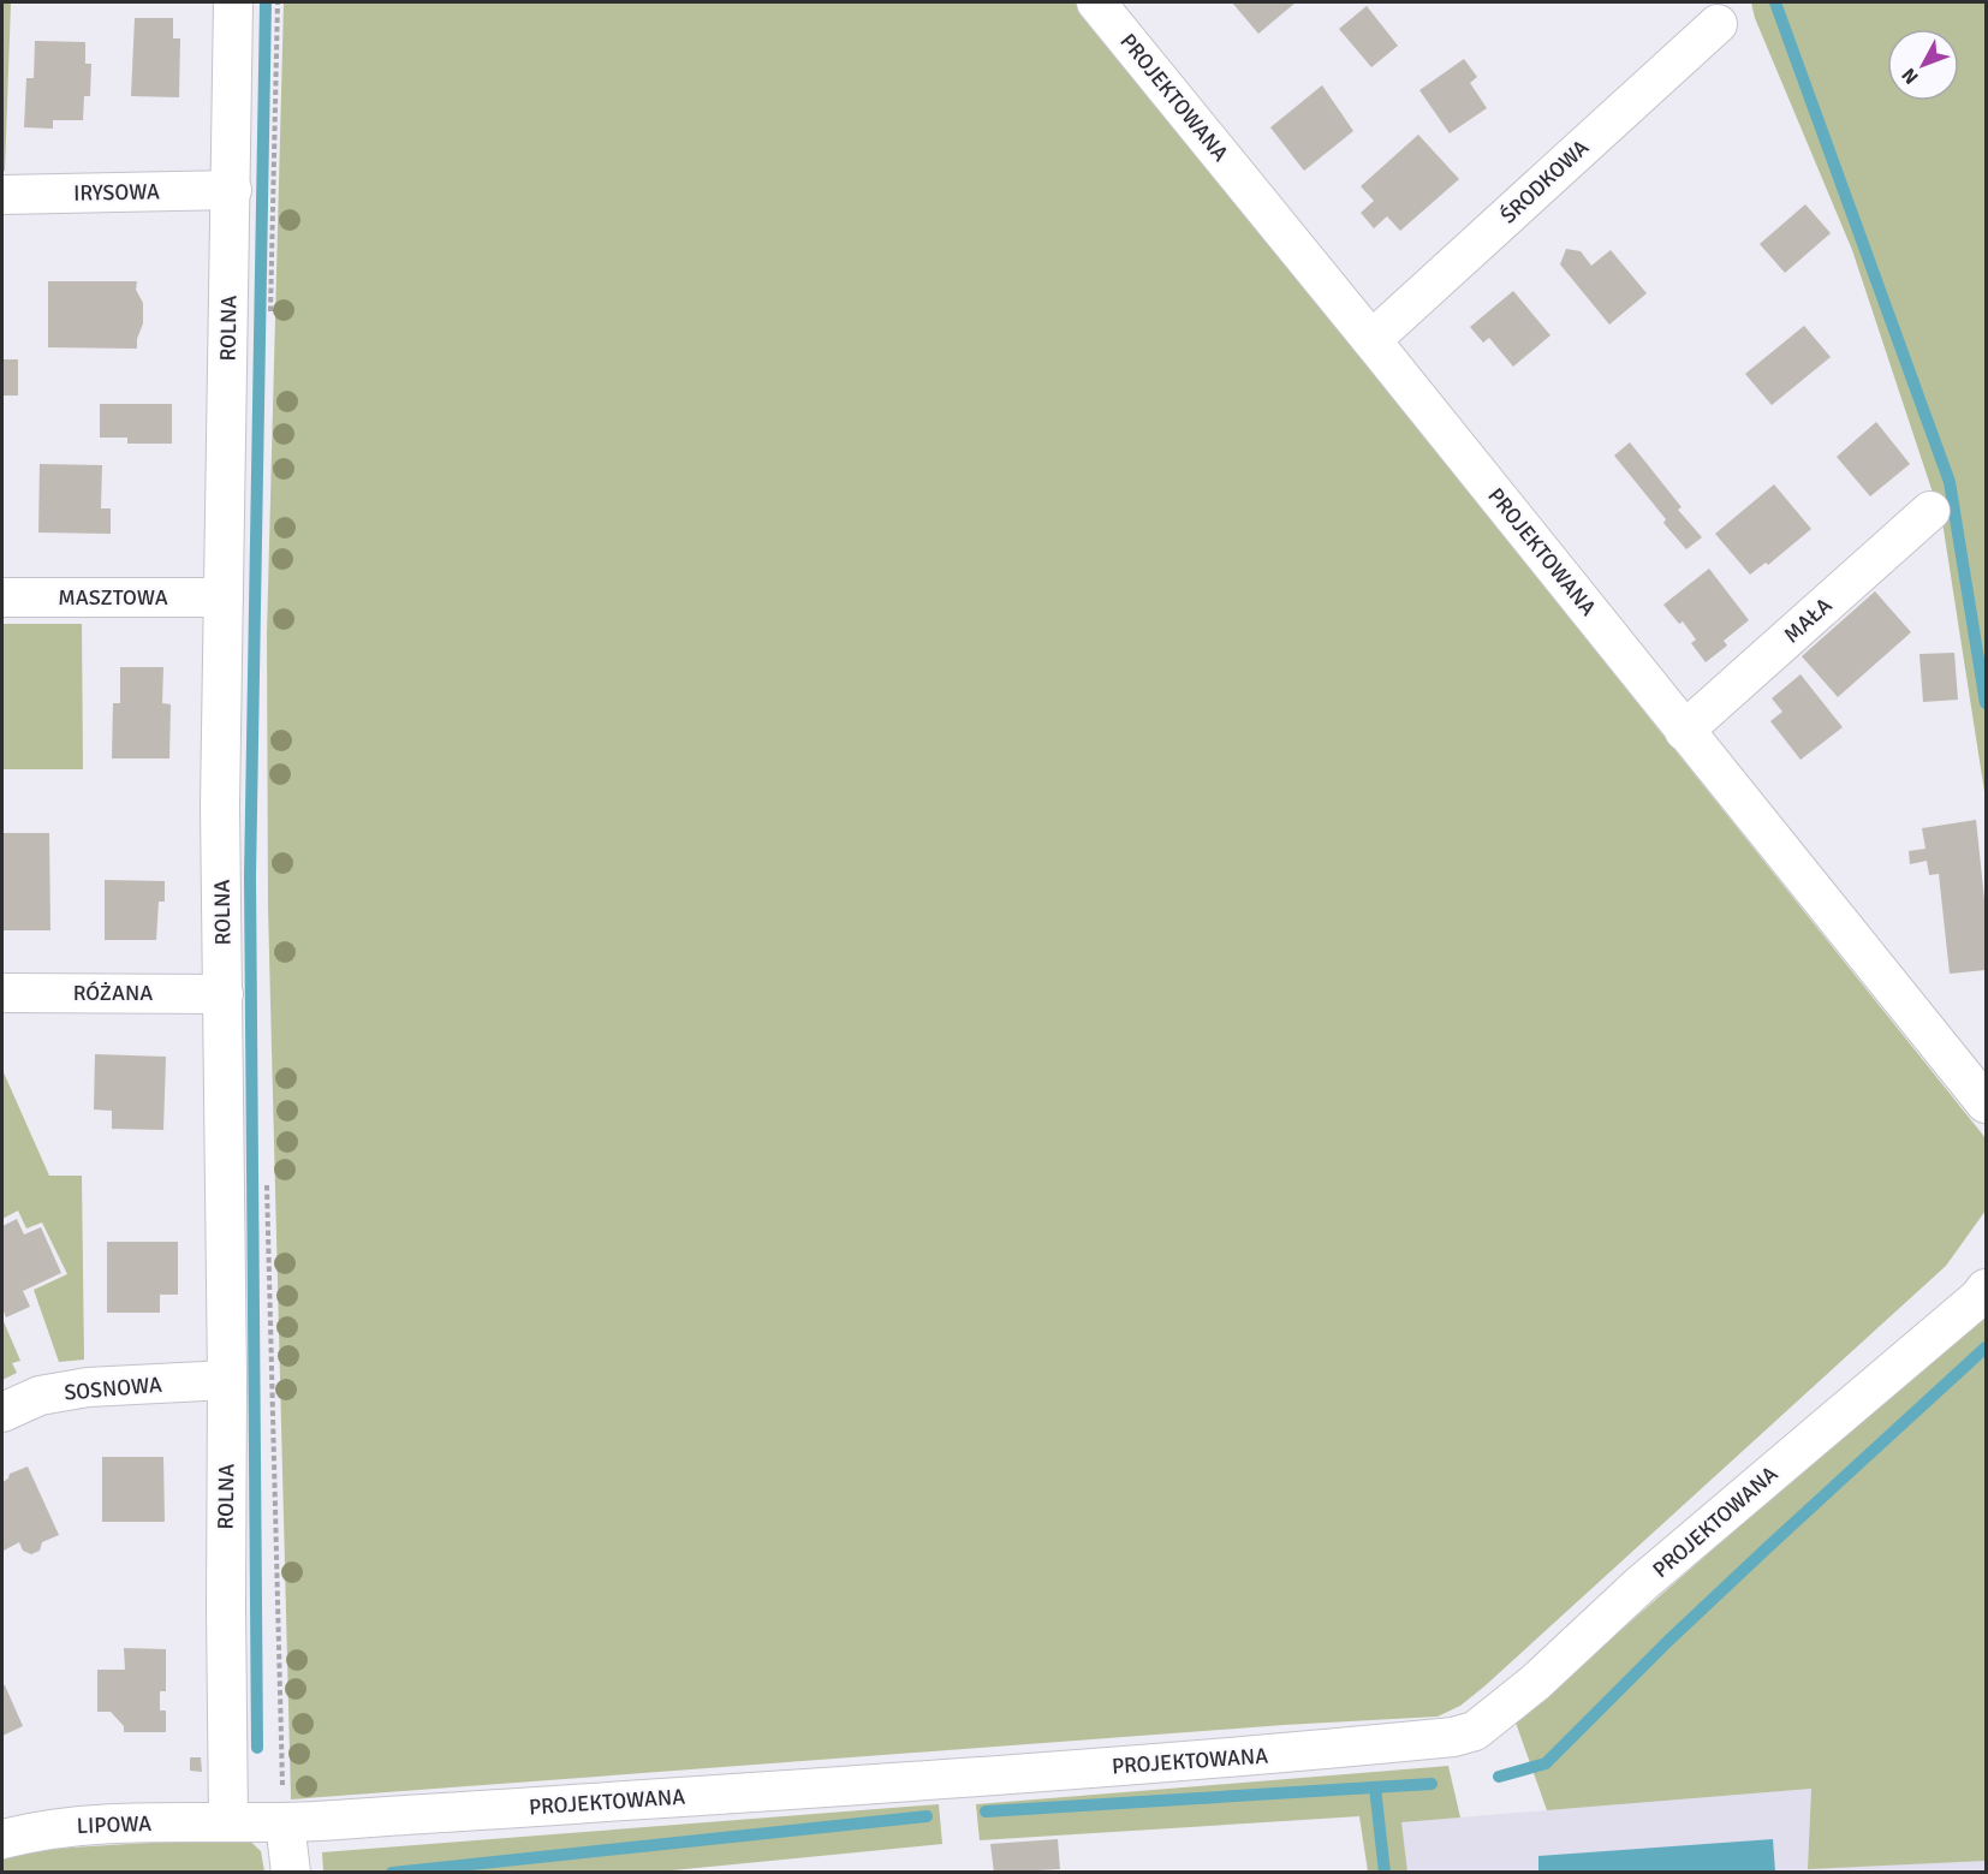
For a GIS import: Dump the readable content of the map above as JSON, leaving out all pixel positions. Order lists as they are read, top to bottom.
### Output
{
  "streets": {
    "street": [
      "PROJEKTOWANA",
      "ŚRODKOWA",
      "IRYSOWA",
      "ROLNA",
      "MASZTOWA",
      "MAŁA",
      "RÓŻANA",
      "SOSNOWA",
      "LIPOWA"
    ]
  },
  "crossings": [
    ["PROJEKTOWANA", "ŚRODKOWA"],
    ["PROJEKTOWANA", "ROLNA"],
    ["PROJEKTOWANA", "MAŁA"],
    ["PROJEKTOWANA", "LIPOWA"],
    ["IRYSOWA", "ROLNA"],
    ["ROLNA", "MASZTOWA"],
    ["ROLNA", "RÓŻANA"],
    ["ROLNA", "SOSNOWA"],
    ["ROLNA", "LIPOWA"]
  ],
  "north": "bottom left"
}
